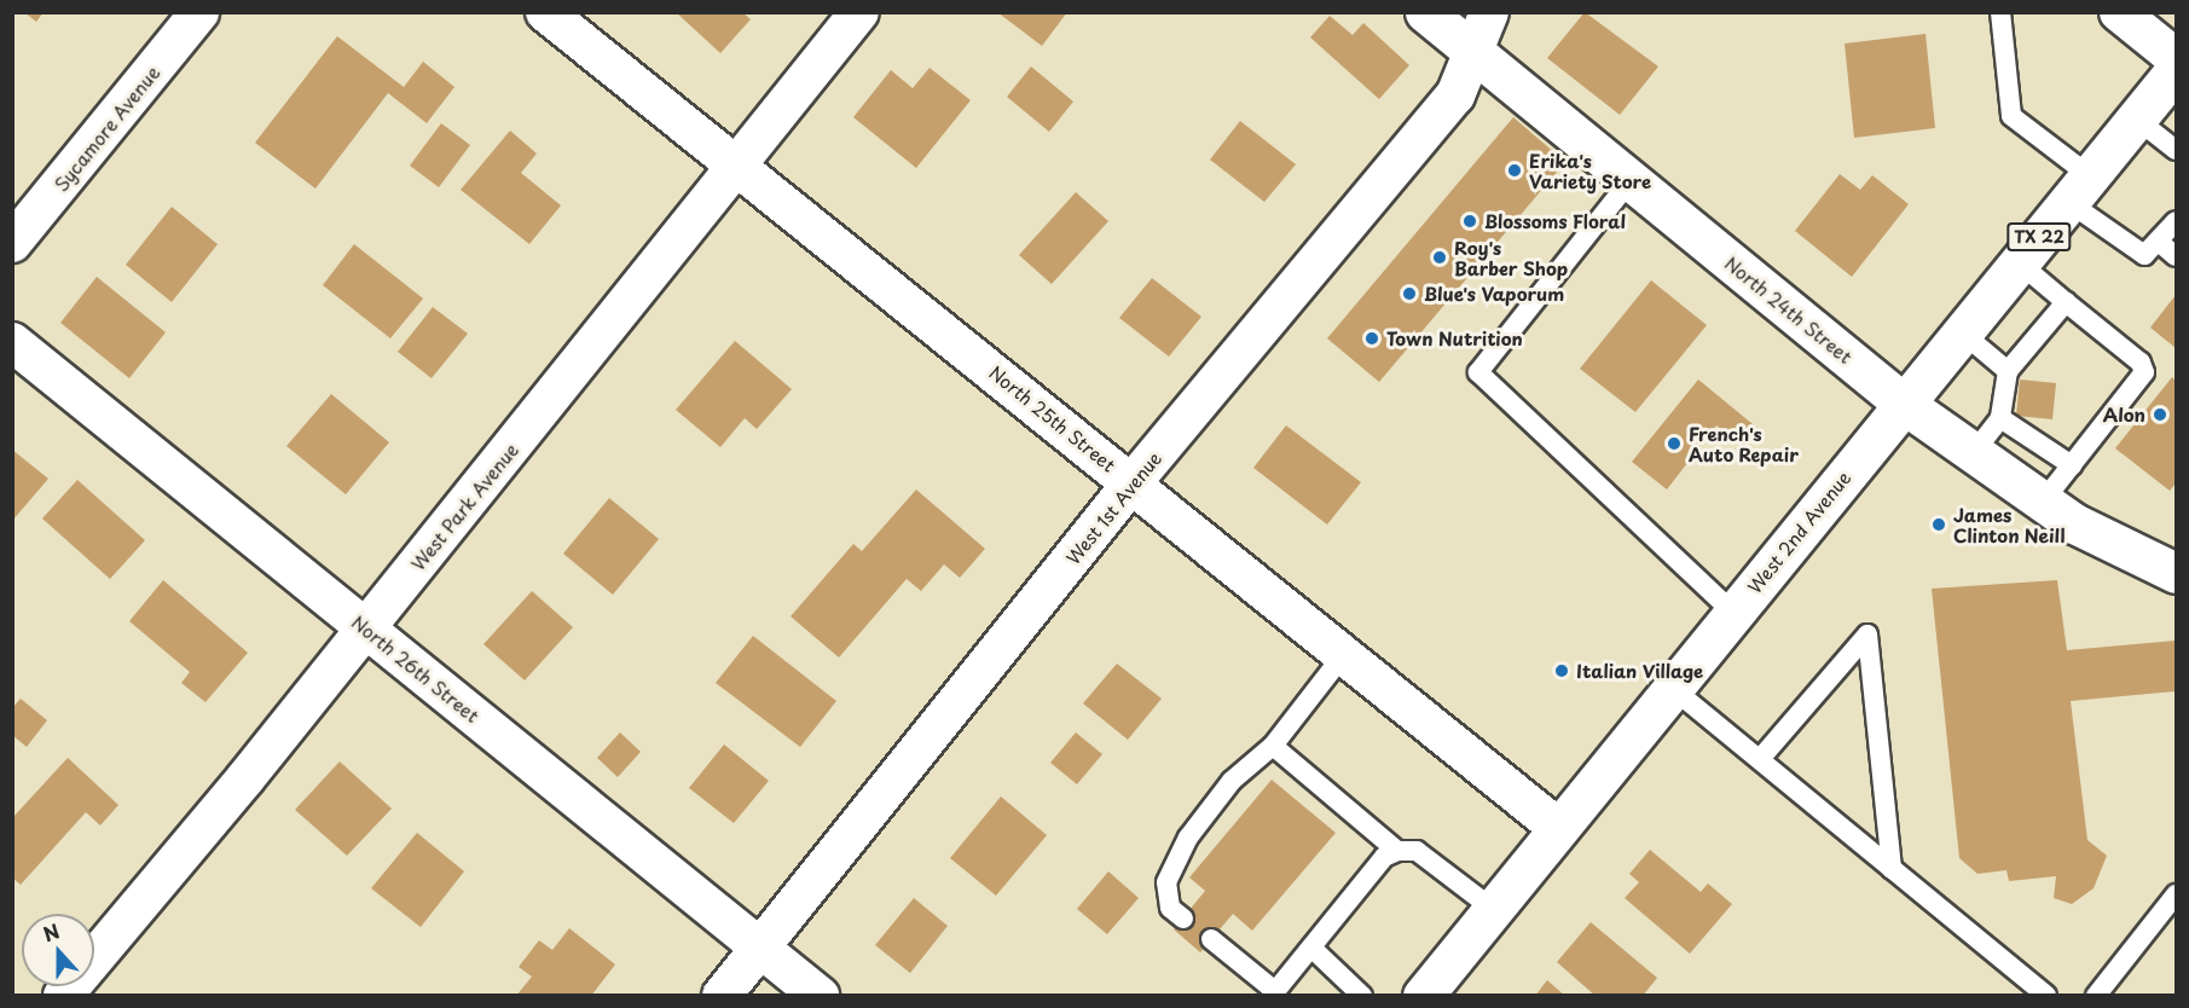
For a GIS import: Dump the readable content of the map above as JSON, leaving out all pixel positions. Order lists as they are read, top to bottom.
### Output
{
  "streets": {
    "main road": ["TX 22", "North 24th Street", "West 2nd Avenue"],
    "street": [
      "Sycamore Avenue",
      "North 25th Street",
      "West Park Avenue",
      "West 1st Avenue",
      "North 26th Street"
    ]
  },
  "crossings": [
    ["North 24th Street", "West 1st Avenue"],
    ["North 24th Street", "West 2nd Avenue"],
    ["North 25th Street", "West Park Avenue"],
    ["North 25th Street", "West 1st Avenue"],
    ["North 25th Street", "West 2nd Avenue"],
    ["West Park Avenue", "North 26th Street"],
    ["West 1st Avenue", "North 26th Street"]
  ],
  "places": [
    "Erika's Variety Store",
    "Blossoms Floral",
    "Roy's Barber Shop",
    "Blue's Vaporum",
    "Town Nutrition",
    "Alon",
    "French's Auto Repair",
    "James Clinton Neill",
    "Italian Village"
  ],
  "north": "top"
}
